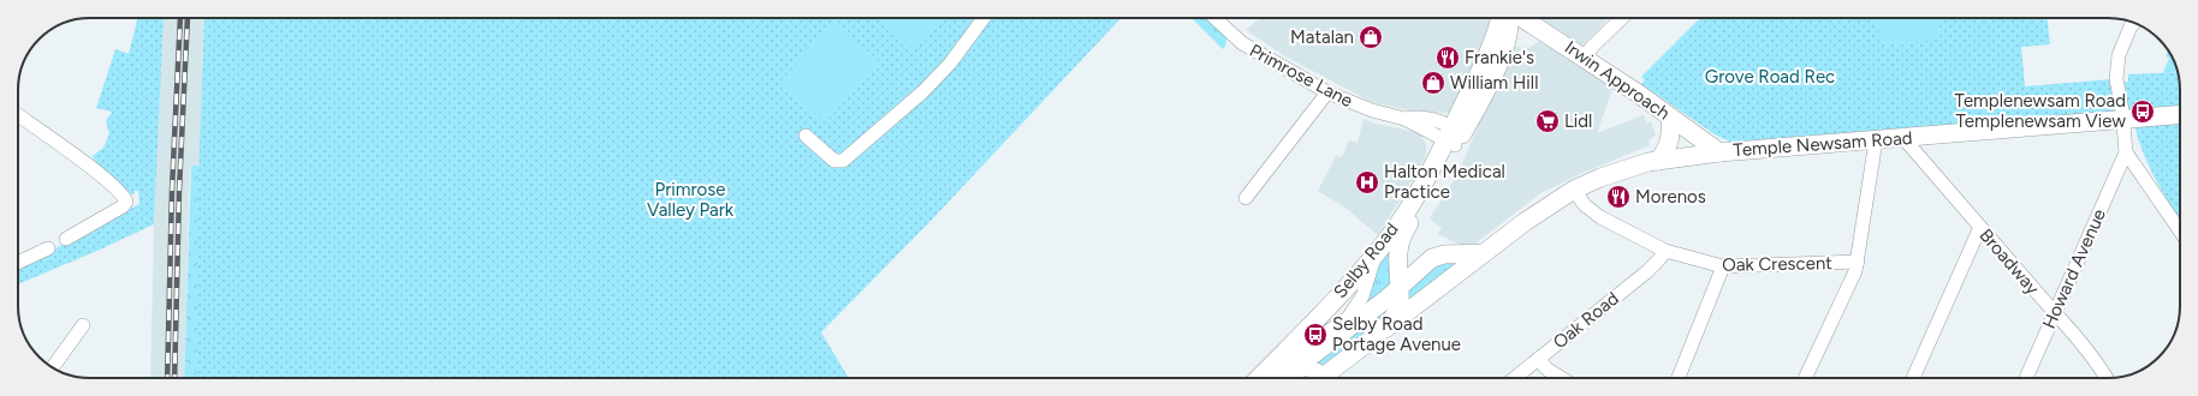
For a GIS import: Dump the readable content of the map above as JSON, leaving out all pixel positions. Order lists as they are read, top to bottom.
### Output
{
  "streets": {
    "street": [
      "Primrose Lane",
      "Irwin Approach",
      "Temple Newsam Road",
      "Selby Road",
      "Broadway",
      "Oak Crescent",
      "Howard Avenue",
      "Oak Road"
    ]
  },
  "crossings": [
    ["Primrose Lane", "Selby Road"],
    ["Irwin Approach", "Temple Newsam Road"],
    ["Temple Newsam Road", "Selby Road"],
    ["Temple Newsam Road", "Broadway"],
    ["Temple Newsam Road", "Oak Crescent"],
    ["Broadway", "Howard Avenue"],
    ["Oak Crescent", "Oak Road"]
  ],
  "parks": ["Grove Road Rec", "Primrose Valley Park"],
  "places": {
    "shop": ["Matalan", "William Hill"],
    "restaurant": ["Frankie's", "Morenos"],
    "bus stop": ["Templenewsam Road Templenewsam View", "Selby Road Portage Avenue"],
    "supermarket": ["Lidl"],
    "hospital": ["Halton Medical Practice"]
  }
}
